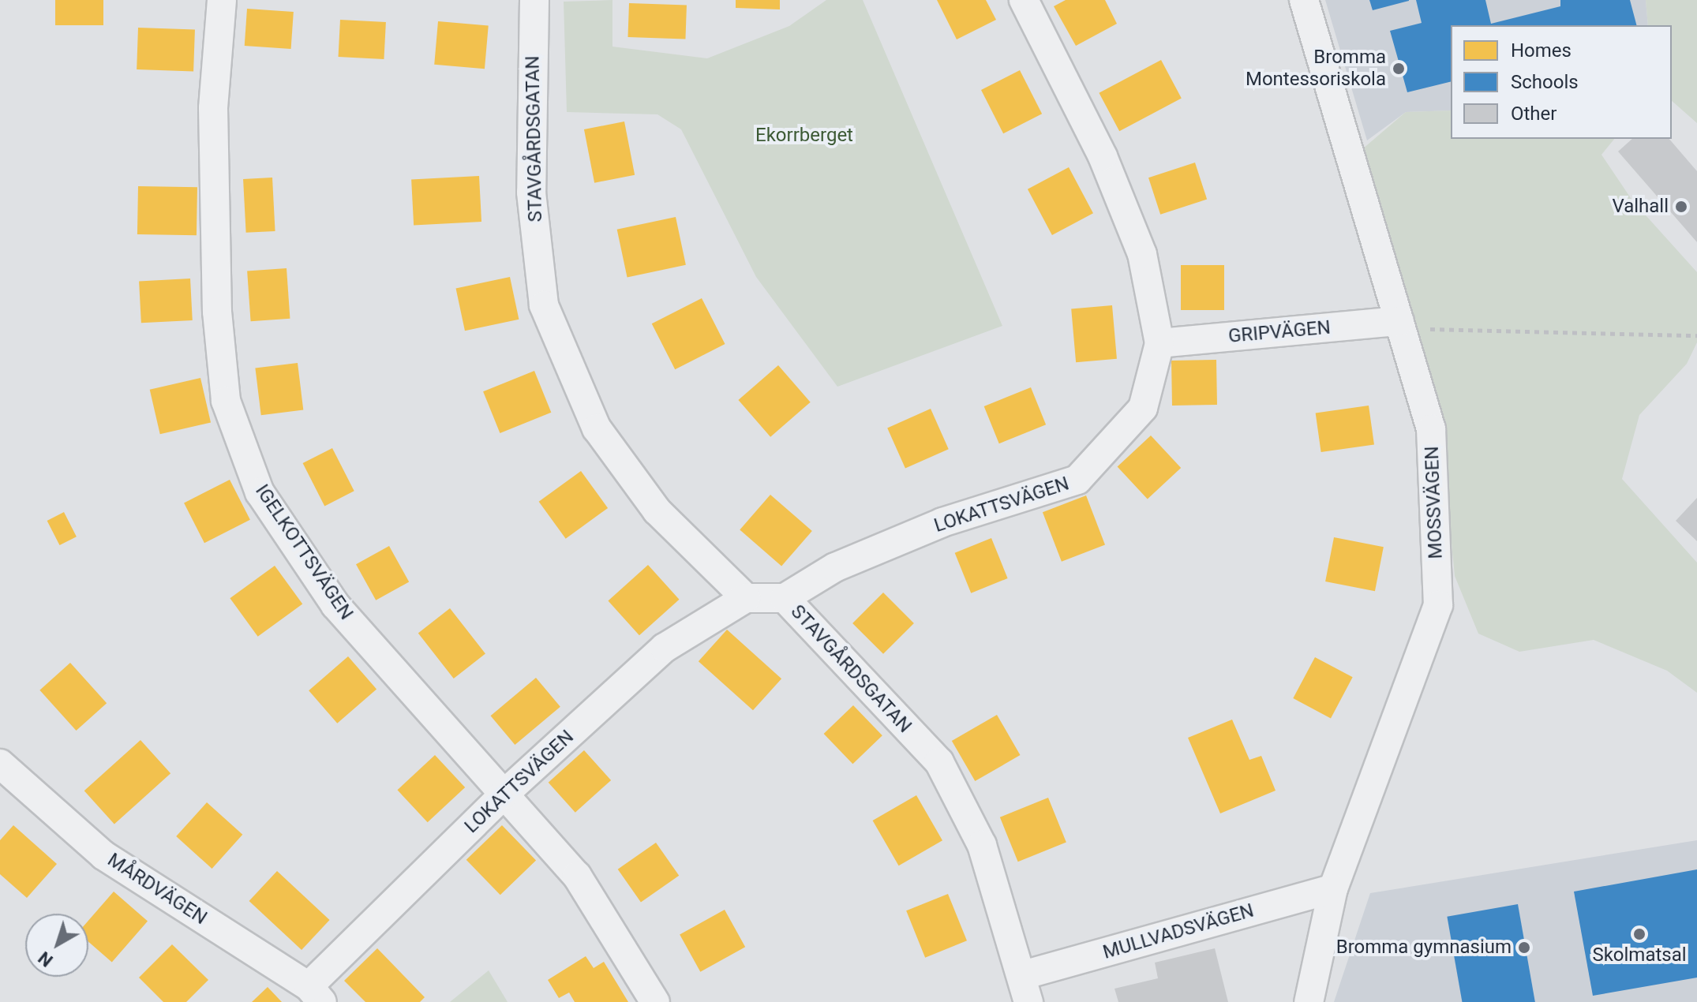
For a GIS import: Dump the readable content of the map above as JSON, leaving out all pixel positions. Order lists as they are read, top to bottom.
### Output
{
  "streets": {
    "street": [
      "STAVGÅRDSGATAN",
      "GRIPVÄGEN",
      "MOSSVÄGEN",
      "LOKATTSVÄGEN",
      "IGELKOTTSVÄGEN",
      "MÅRDVÄGEN",
      "MULLVADSVÄGEN"
    ]
  },
  "crossings": [
    ["STAVGÅRDSGATAN", "LOKATTSVÄGEN"],
    ["STAVGÅRDSGATAN", "MULLVADSVÄGEN"],
    ["GRIPVÄGEN", "MOSSVÄGEN"],
    ["GRIPVÄGEN", "LOKATTSVÄGEN"],
    ["MOSSVÄGEN", "MULLVADSVÄGEN"],
    ["LOKATTSVÄGEN", "IGELKOTTSVÄGEN"],
    ["LOKATTSVÄGEN", "MÅRDVÄGEN"]
  ],
  "parks": ["Ekorrberget"],
  "places": [
    "Bromma Montessoriskola",
    "Valhall",
    "Skolmatsal",
    "Bromma gymnasium"
  ],
  "legend": ["Homes", "Schools", "Other"],
  "north": "bottom left"
}
